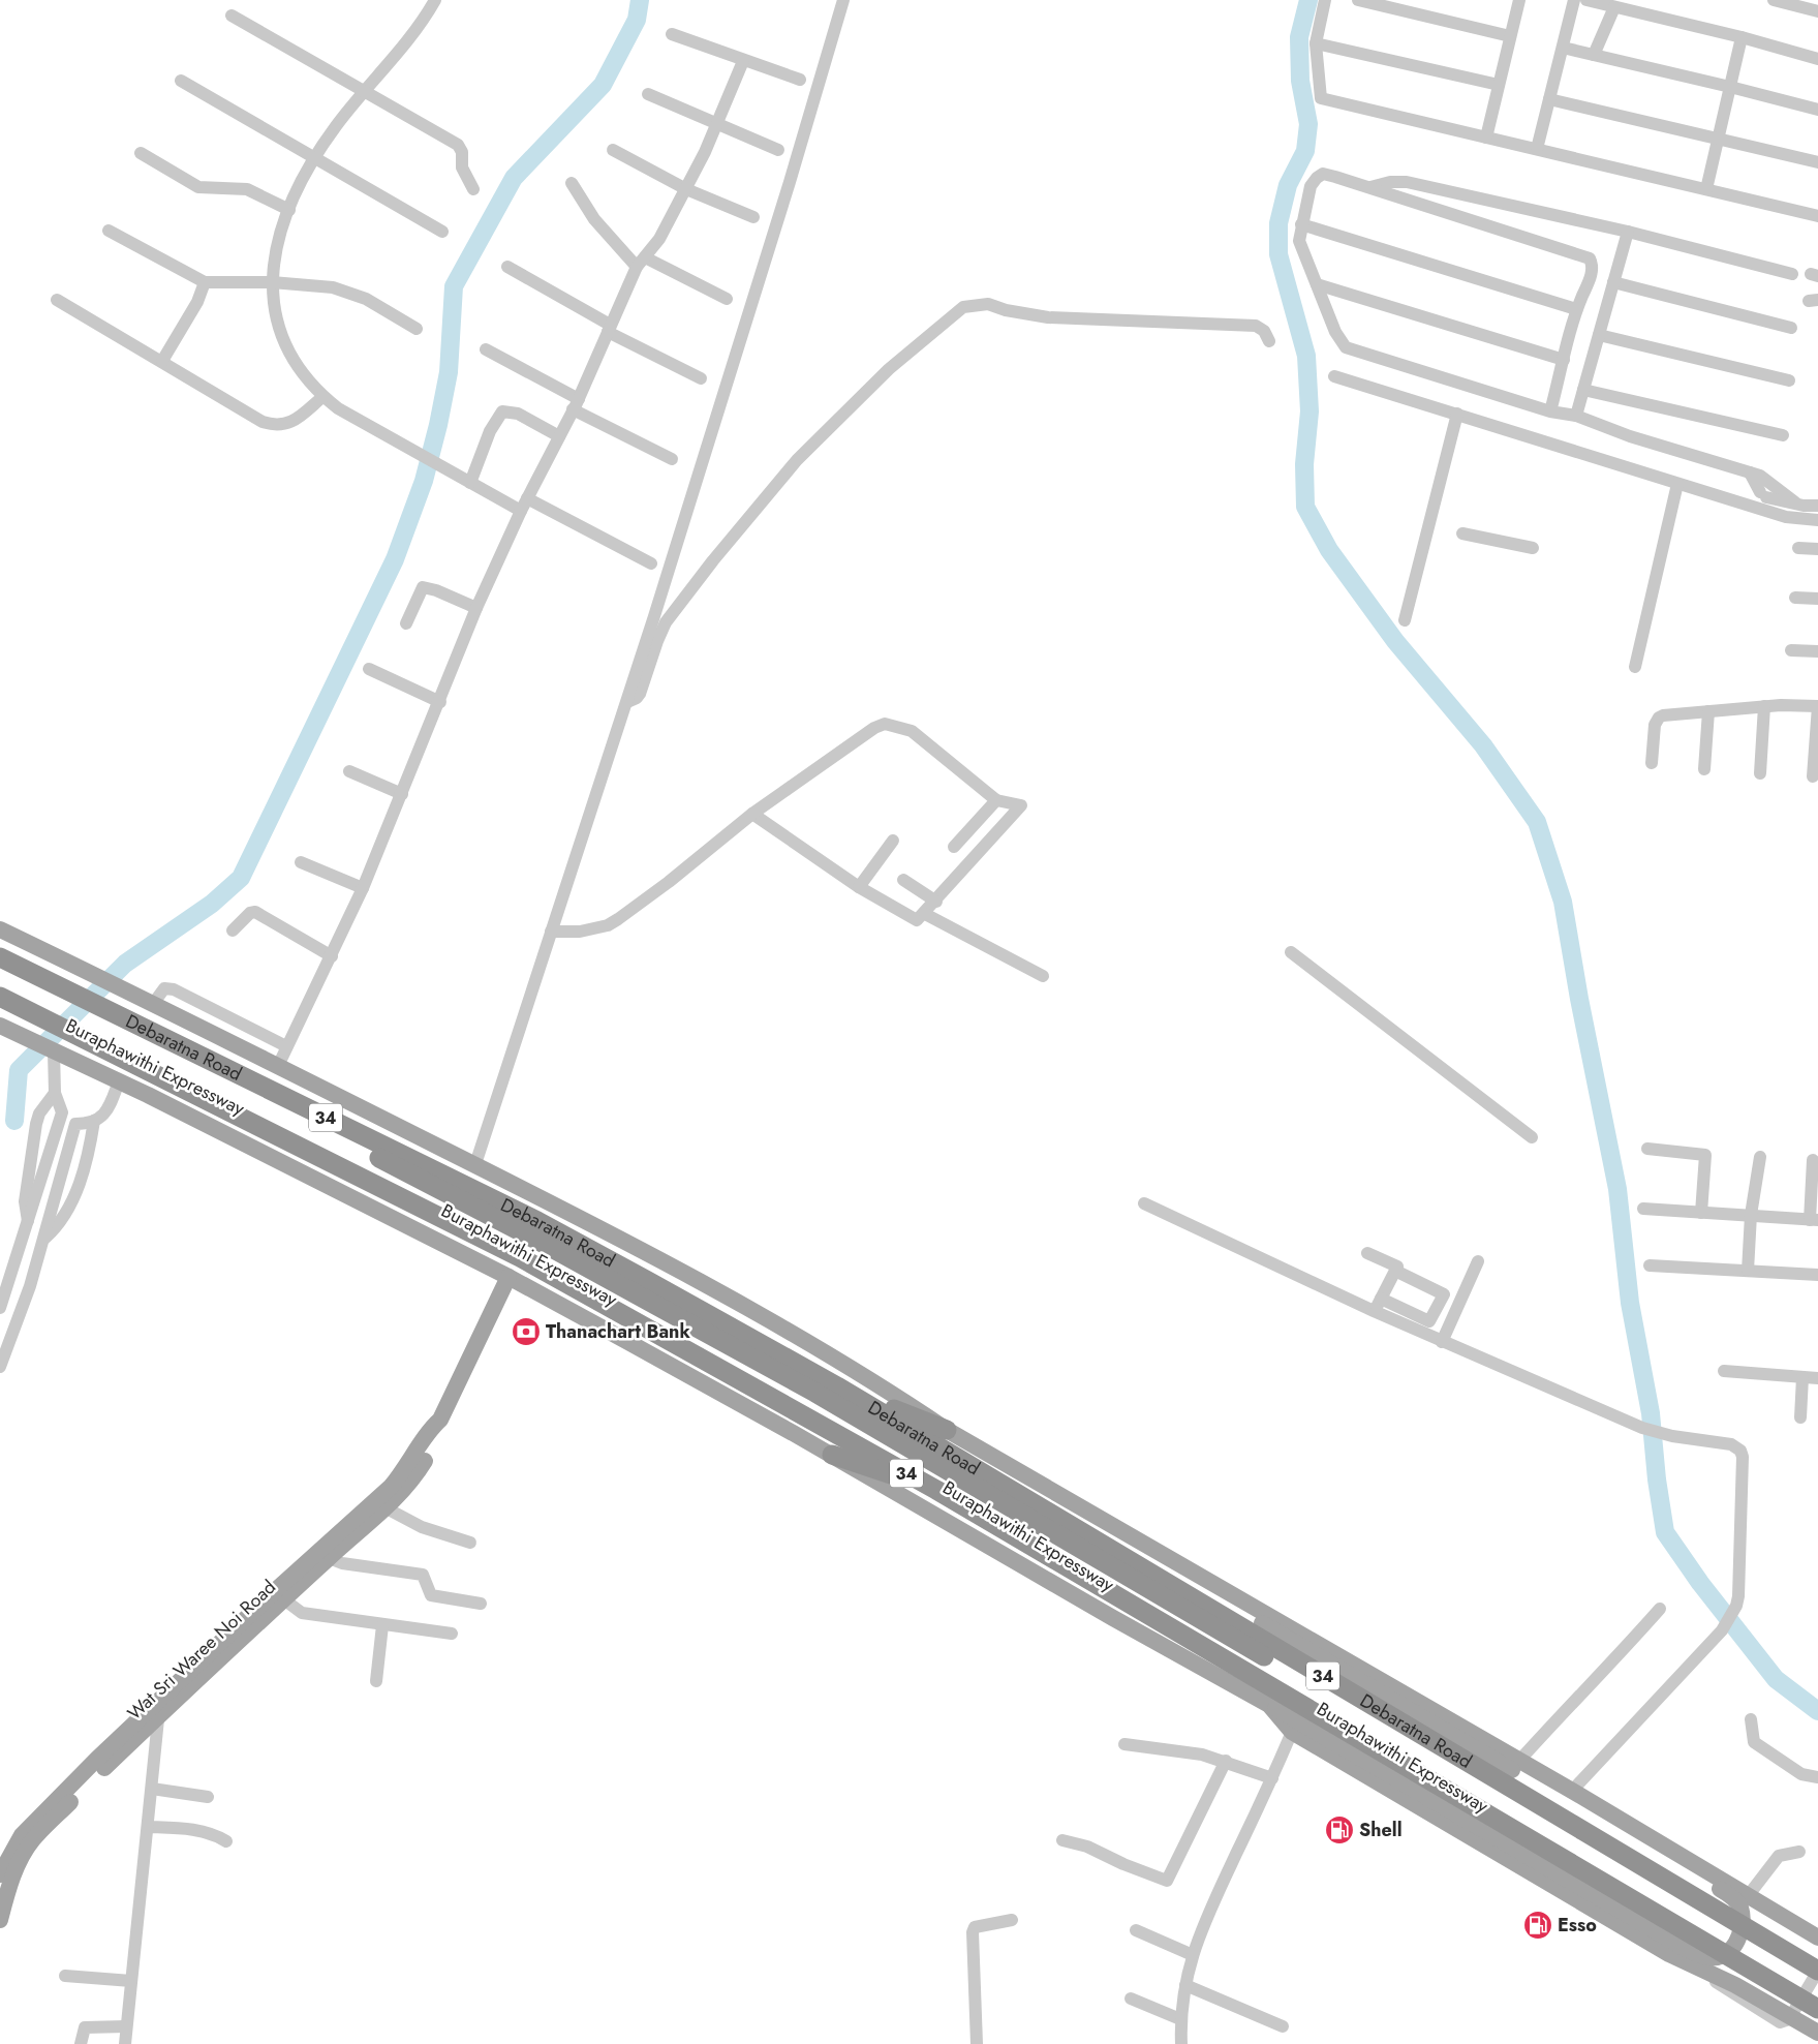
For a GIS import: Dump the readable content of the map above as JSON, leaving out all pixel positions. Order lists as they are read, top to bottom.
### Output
{
  "streets": {
    "highway": ["Debaratna Road", "Buraphawithi Expressway", "34"],
    "main road": ["Wat Sri Waree Noi Road"]
  },
  "crossings": [
    ["Debaratna Road", "Buraphawithi Expressway"],
    ["34", "Wat Sri Waree Noi Road"]
  ],
  "places": {
    "bank": ["Thanachart Bank"],
    "fuel station": ["Shell", "Esso"]
  }
}
